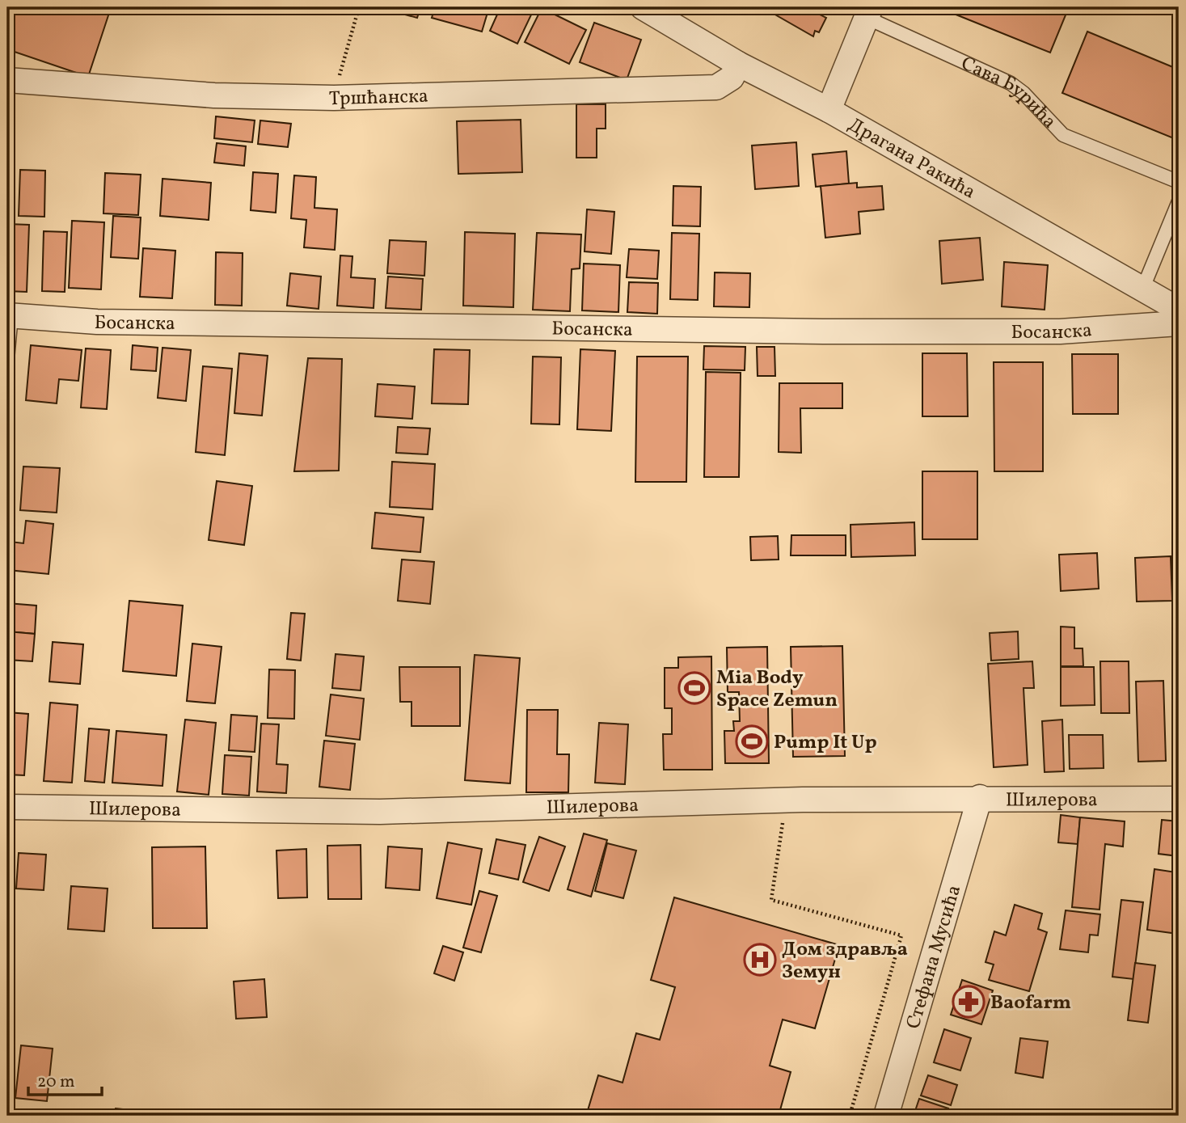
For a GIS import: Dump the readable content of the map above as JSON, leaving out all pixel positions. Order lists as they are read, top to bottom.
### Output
{
  "streets": {
    "street": [
      "Сава Бурића",
      "Тршћанска",
      "Драгана Ракића",
      "Босанска",
      "Шилерова",
      "Стефана Мусића"
    ]
  },
  "crossings": [
    ["Сава Бурића", "Драгана Ракића"],
    ["Тршћанска", "Драгана Ракића"],
    ["Шилерова", "Стефана Мусића"]
  ],
  "places": {
    "sports": ["Mia Body Space Zemun", "Pump It Up"],
    "hospital": ["Дом здравља Земун"],
    "pharmacy": ["Baofarm"]
  },
  "scale_bar": "20 m"
}
